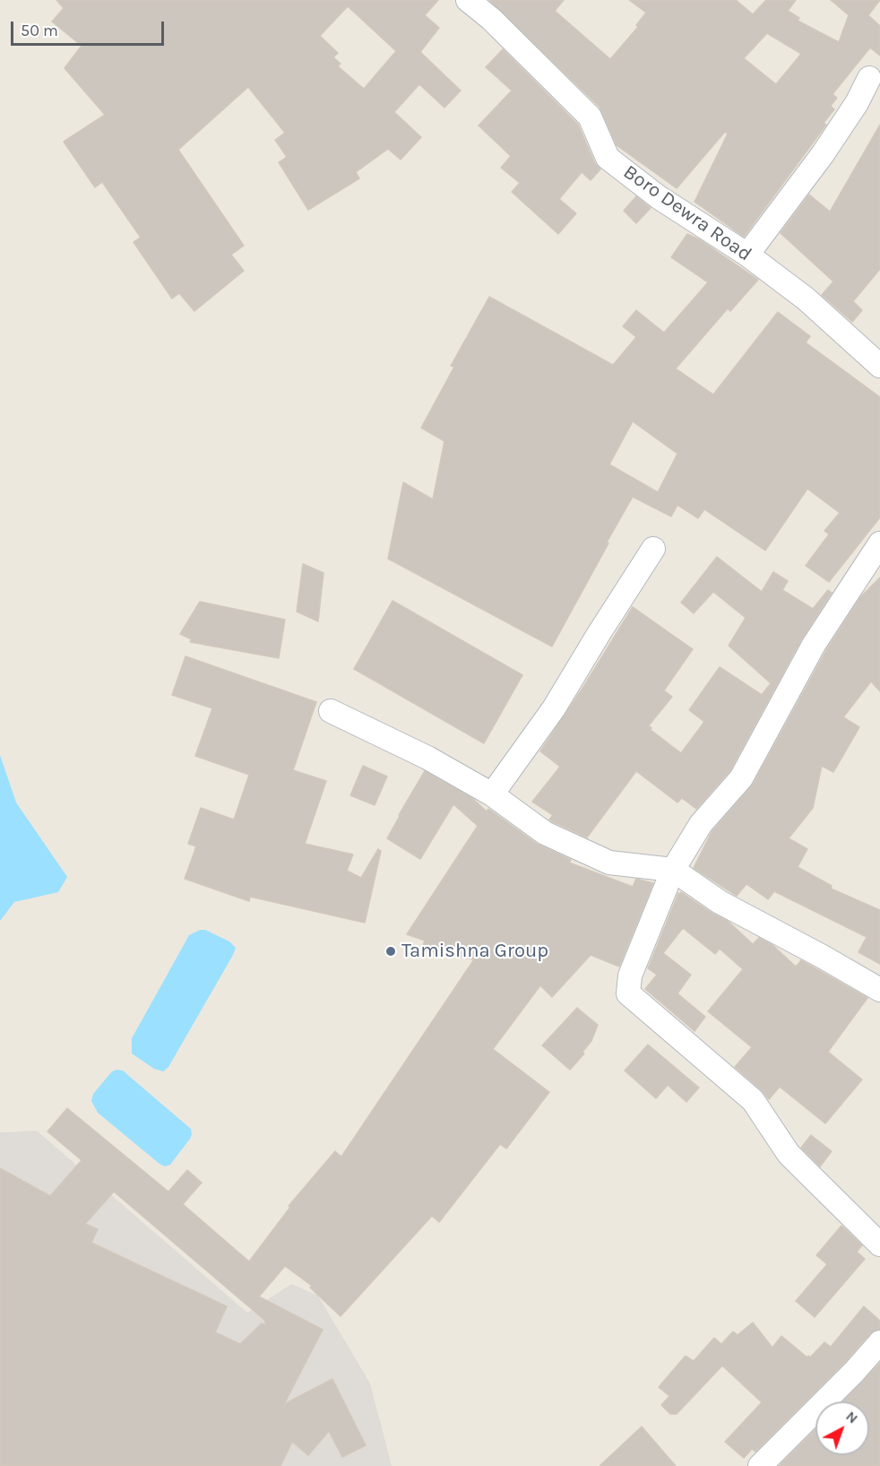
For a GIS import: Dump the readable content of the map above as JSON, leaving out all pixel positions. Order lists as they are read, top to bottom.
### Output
{
  "streets": {
    "street": ["Boro Dewra Road"]
  },
  "places": ["Tamishna Group"],
  "scale_bar": "50 m",
  "north": "top right"
}
